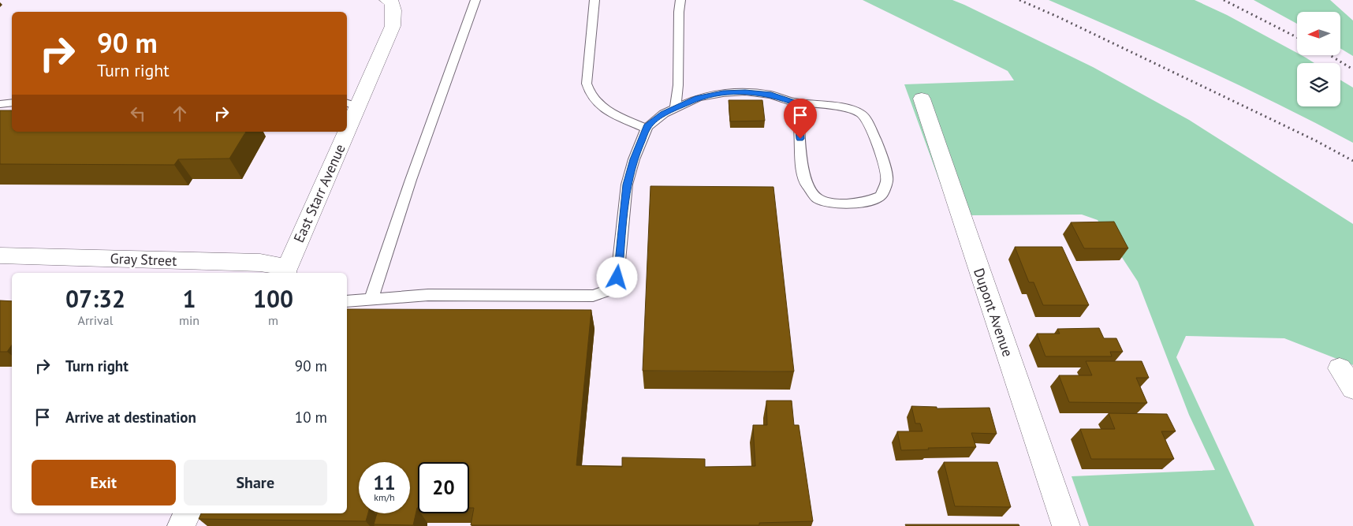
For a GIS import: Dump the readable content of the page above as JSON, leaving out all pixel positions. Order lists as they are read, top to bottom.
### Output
{
  "streets": {
    "street": ["East Starr Avenue", "Gray Street", "Dupont Avenue"]
  },
  "north": "left",
  "page": {
    "turn": ["90 m", "Turn right"],
    "eta": [
      "07:32",
      "Arrival",
      "1",
      "min",
      "100",
      "m"
    ],
    "list": [
      {
        "name": "Turn right",
        "value": "90 m"
      },
      {
        "name": "Arrive at destination",
        "value": "10 m"
      }
    ],
    "buttons": ["Exit", "Share"],
    "speed": "11 km/h",
    "limit": "20"
  }
}
